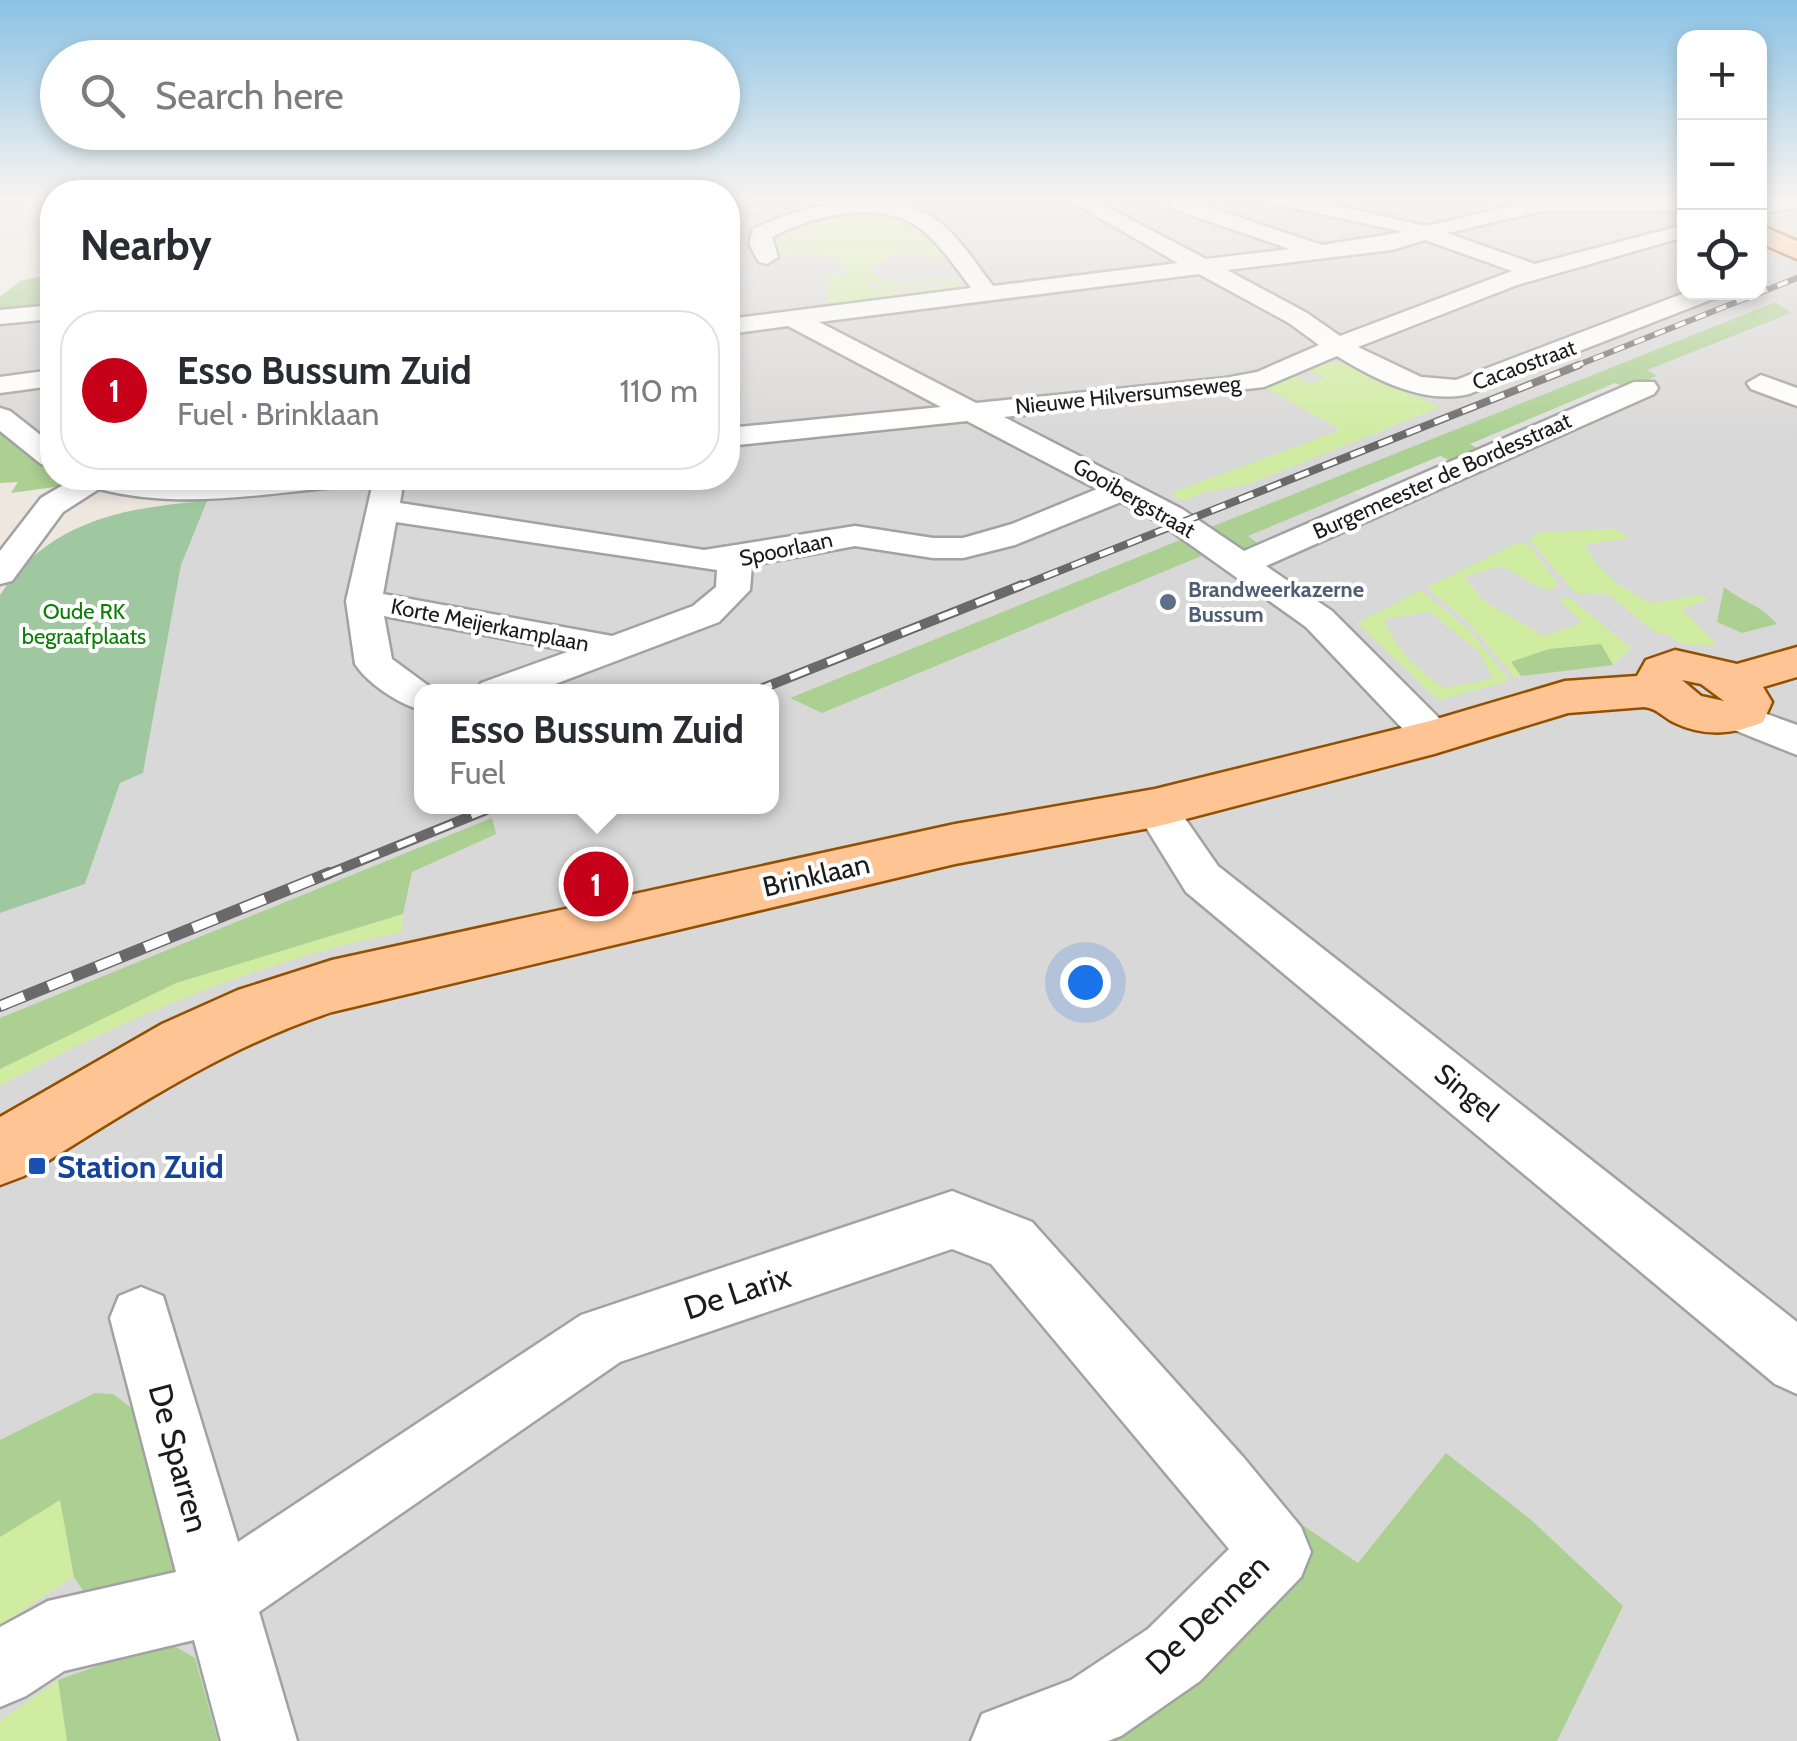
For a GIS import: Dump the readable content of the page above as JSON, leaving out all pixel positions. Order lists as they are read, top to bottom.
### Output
{
  "streets": {
    "main road": ["Brinklaan"],
    "street": [
      "Cacaostraat",
      "Nieuwe Hilversumseweg",
      "Burgemeester de Bordesstraat",
      "Gooibergstraat",
      "Spoorlaan",
      "Korte Meijerkamplaan",
      "Singel",
      "De Larix",
      "De Sparren",
      "De Dennen"
    ]
  },
  "crossings": [
    ["Cacaostraat", "Nieuwe Hilversumseweg"],
    ["Nieuwe Hilversumseweg", "Gooibergstraat"],
    ["Burgemeester de Bordesstraat", "Gooibergstraat"],
    ["Gooibergstraat", "Spoorlaan"],
    ["Gooibergstraat", "Brinklaan"],
    ["Brinklaan", "Singel"],
    ["De Larix", "De Sparren"],
    ["De Larix", "De Dennen"]
  ],
  "parks": ["Oude RK begraafplaats"],
  "places": {
    "other": ["Brandweerkazerne Bussum"],
    "transit": ["Station Zuid"]
  },
  "page": {
    "map_buttons": ["+", "−"],
    "search": "Search here",
    "heading": "Nearby",
    "list": [
      {
        "mark": "1",
        "name": "Esso Bussum Zuid",
        "note": "Fuel · Brinklaan",
        "value": "110 m"
      }
    ],
    "popup": ["Esso Bussum Zuid", "Fuel"],
    "pins": "1"
  }
}
